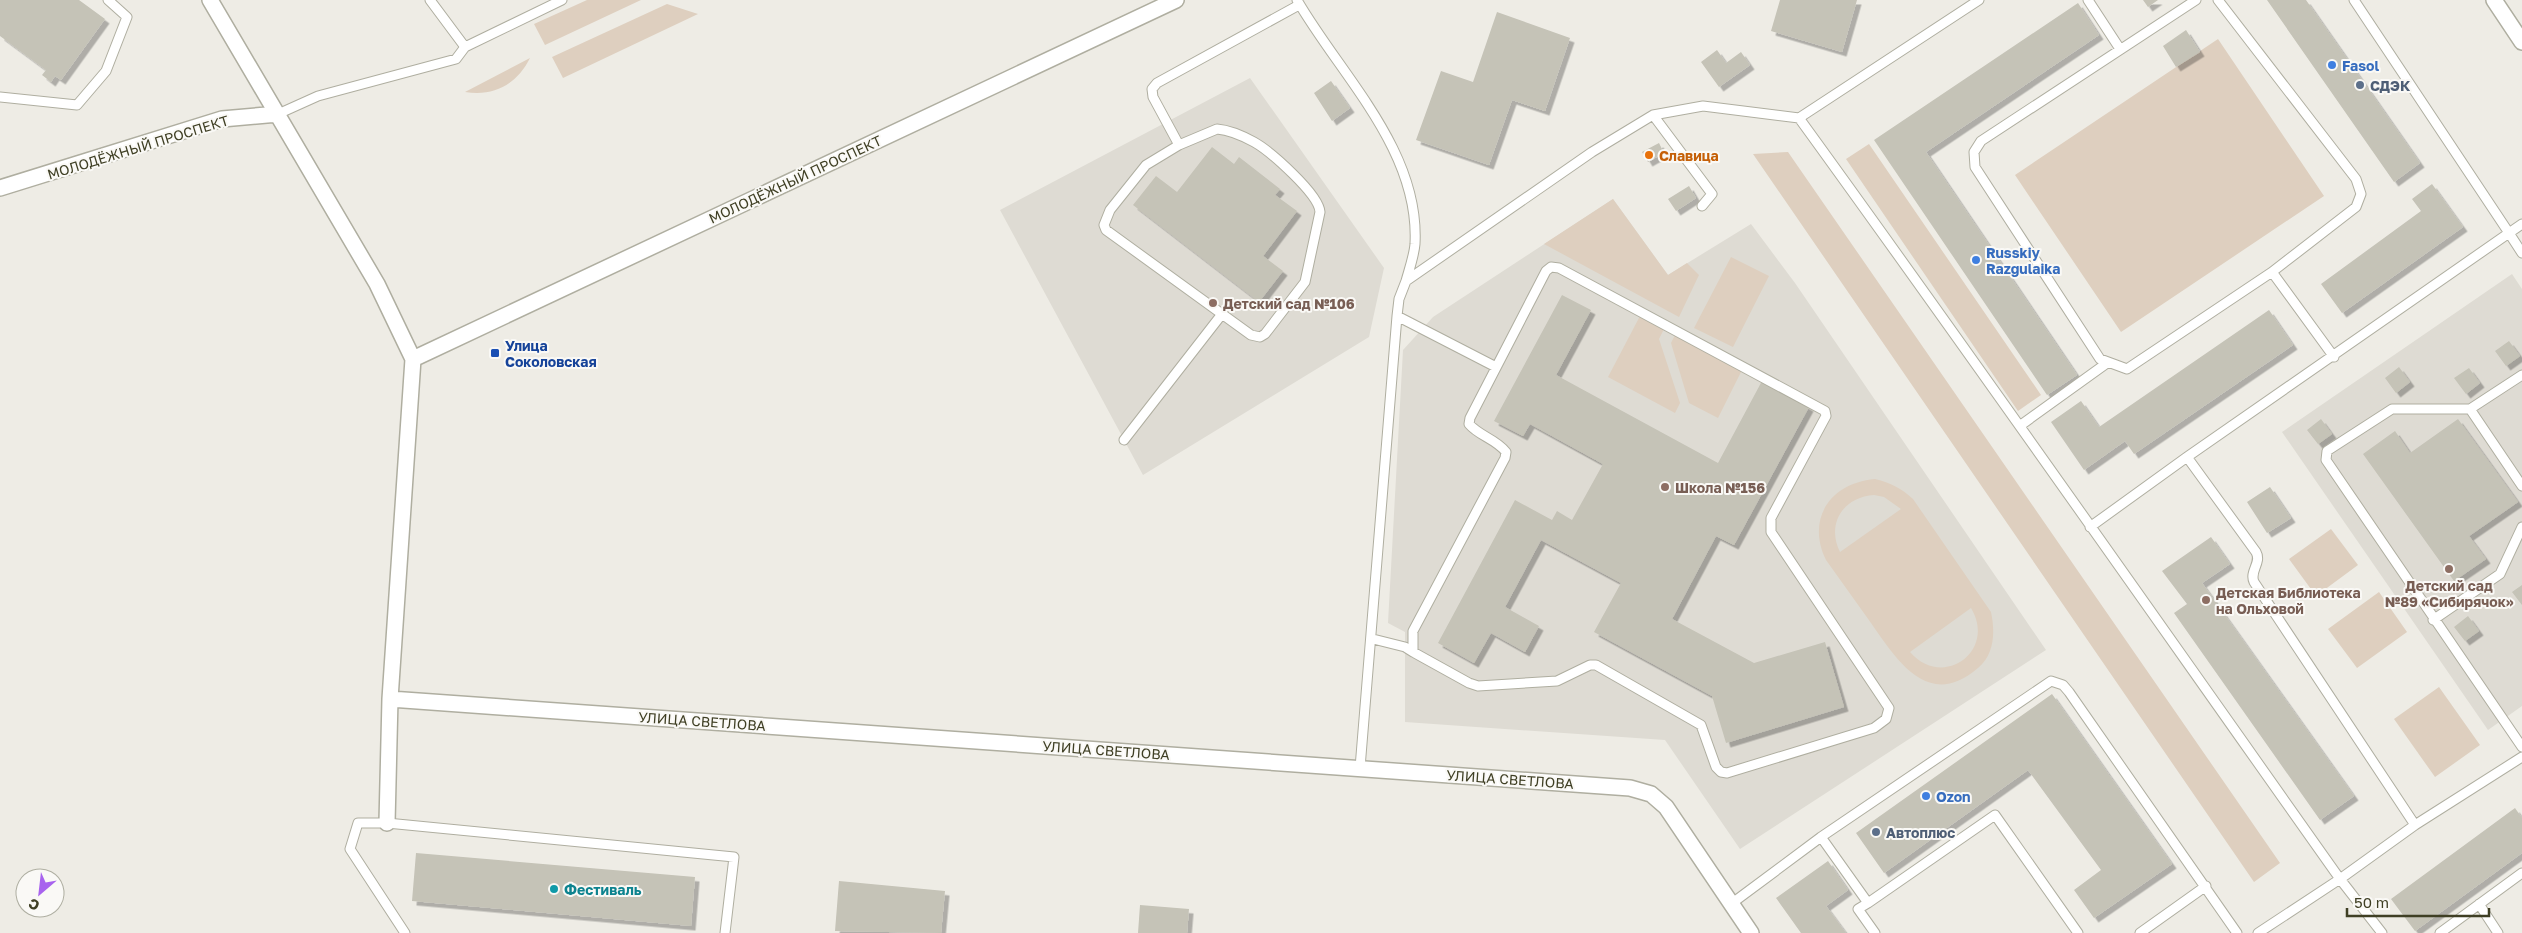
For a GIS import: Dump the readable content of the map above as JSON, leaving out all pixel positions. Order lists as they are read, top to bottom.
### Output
{
  "streets": {
    "street": ["МОЛОДЁЖНЫЙ ПРОСПЕКТ", "УЛИЦА СВЕТЛОВА"]
  },
  "places": {
    "other": [
      "Fasol",
      "СДЭК",
      "Славица",
      "Russkiy Razgulaika",
      "Детский сад №106",
      "Школа №156",
      "Детский сад №89 «Сибирячок»",
      "Детская Библиотека на Ольховой",
      "Ozon",
      "Автоплюс",
      "Фестиваль"
    ],
    "transit": ["Улица Соколовская"]
  },
  "scale_bar": "50 m",
  "north": "bottom left"
}
